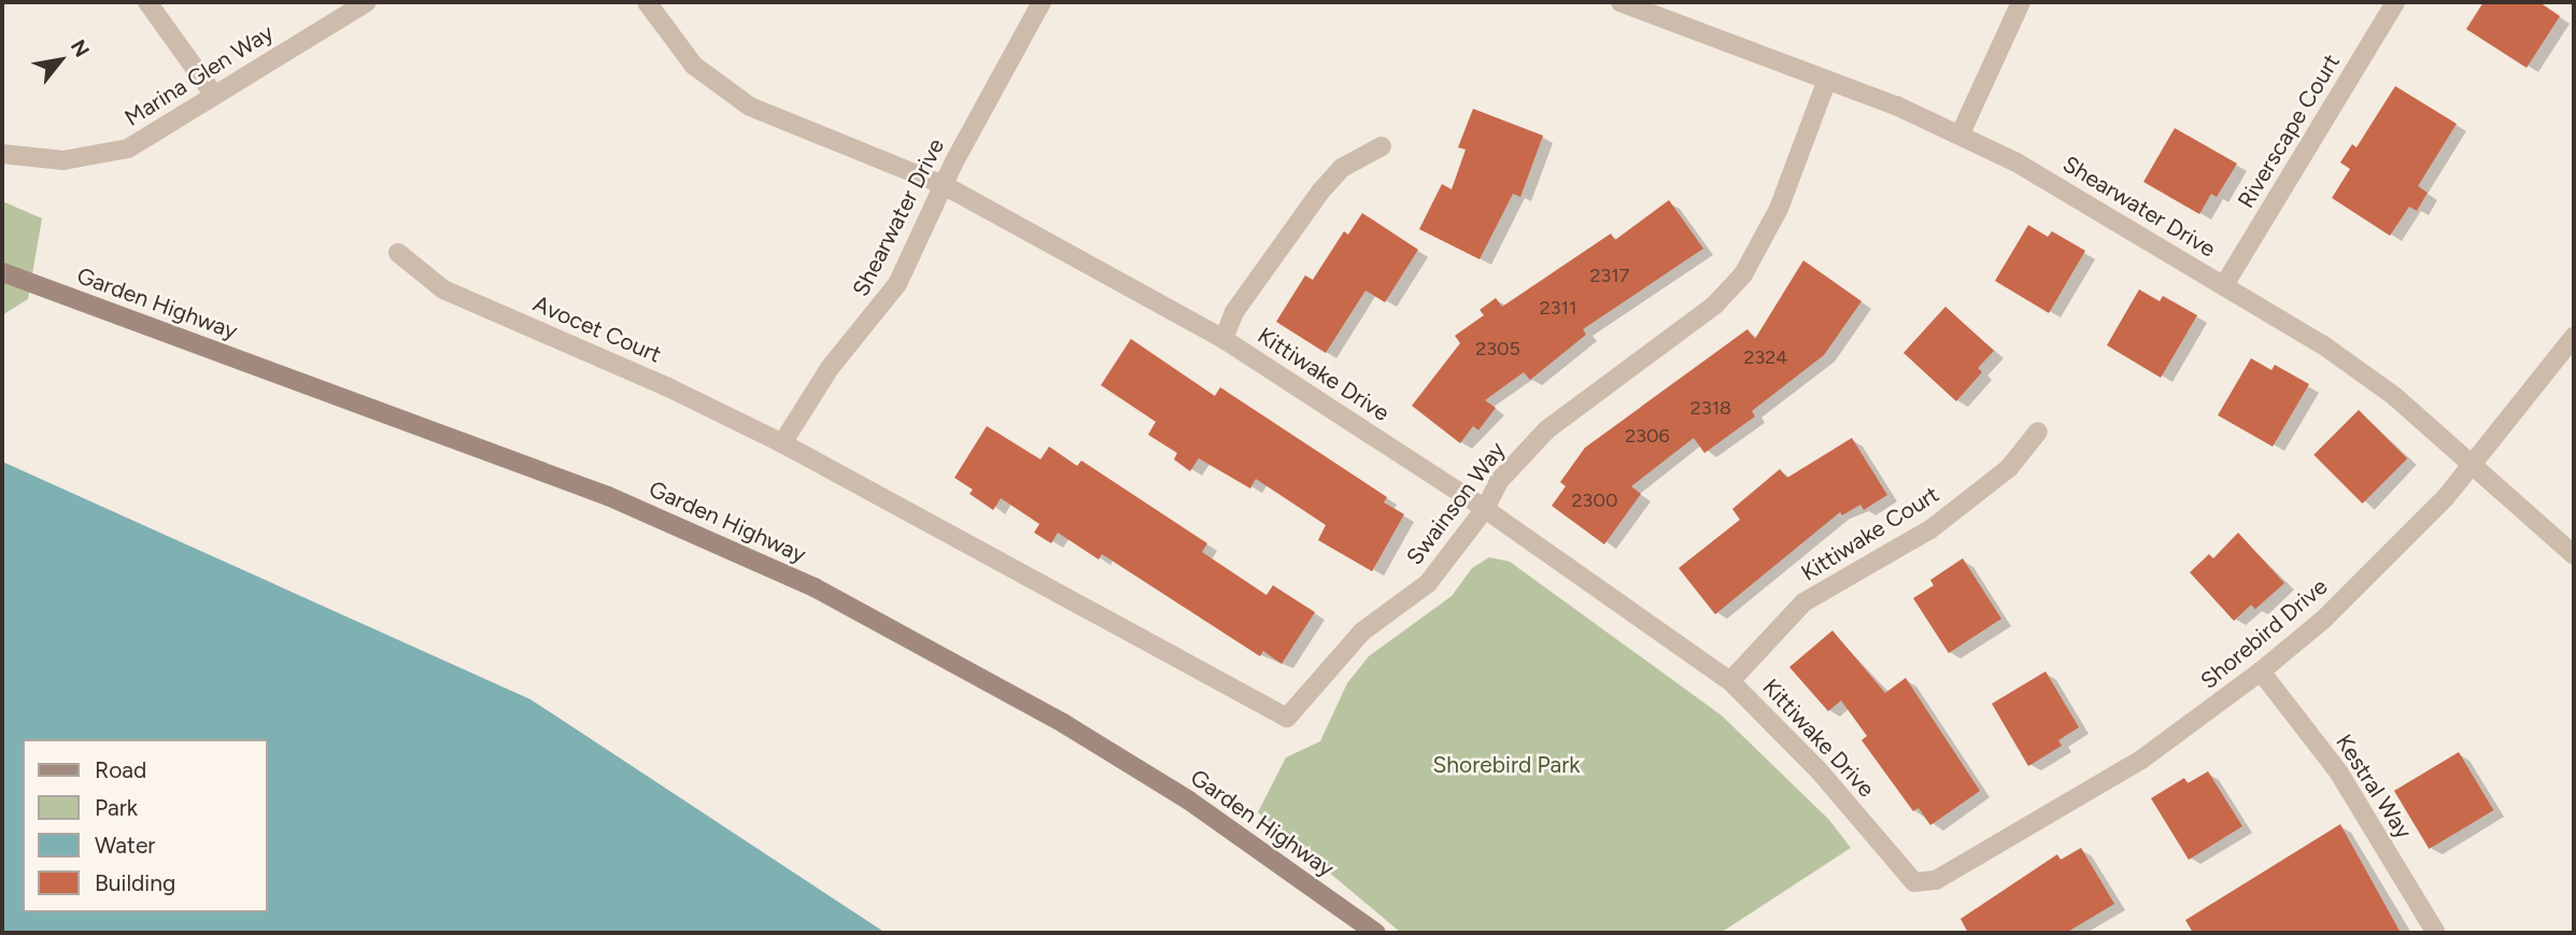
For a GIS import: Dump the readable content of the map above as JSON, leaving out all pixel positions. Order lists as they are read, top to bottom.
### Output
{
  "streets": {
    "main road": ["Garden Highway"],
    "street": [
      "Marina Glen Way",
      "Riverscape Court",
      "Shearwater Drive",
      "Avocet Court",
      "Kittiwake Drive",
      "Swainson Way",
      "Kittiwake Court",
      "Shorebird Drive",
      "Kestral Way"
    ]
  },
  "crossings": [
    ["Riverscape Court", "Shearwater Drive"],
    ["Shearwater Drive", "Avocet Court"],
    ["Shearwater Drive", "Kittiwake Drive"],
    ["Shearwater Drive", "Swainson Way"],
    ["Shearwater Drive", "Shorebird Drive"],
    ["Avocet Court", "Swainson Way"],
    ["Kittiwake Drive", "Swainson Way"],
    ["Kittiwake Drive", "Kittiwake Court"],
    ["Kittiwake Drive", "Shorebird Drive"],
    ["Shorebird Drive", "Kestral Way"]
  ],
  "parks": ["Shorebird Park"],
  "house_numbers": [
    "2317",
    "2311",
    "2305",
    "2324",
    "2318",
    "2306",
    "2300"
  ],
  "legend": [
    "Road",
    "Park",
    "Water",
    "Building"
  ],
  "north": "top right"
}
